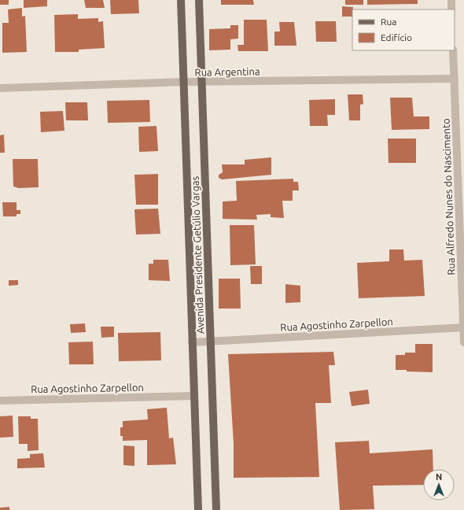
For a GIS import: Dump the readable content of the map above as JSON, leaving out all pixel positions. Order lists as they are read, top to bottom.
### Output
{
  "streets": {
    "main road": ["Avenida Presidente Getúlio Vargas"],
    "street": ["Rua Argentina", "Rua Alfredo Nunes do Nascimento", "Rua Agostinho Zarpellon"]
  },
  "crossings": [
    ["Rua Argentina", "Rua Alfredo Nunes do Nascimento"],
    ["Rua Argentina", "Avenida Presidente Getúlio Vargas"],
    ["Rua Alfredo Nunes do Nascimento", "Rua Agostinho Zarpellon"],
    ["Avenida Presidente Getúlio Vargas", "Rua Agostinho Zarpellon"]
  ],
  "legend": ["Rua", "Edifício"],
  "north": "top"
}
